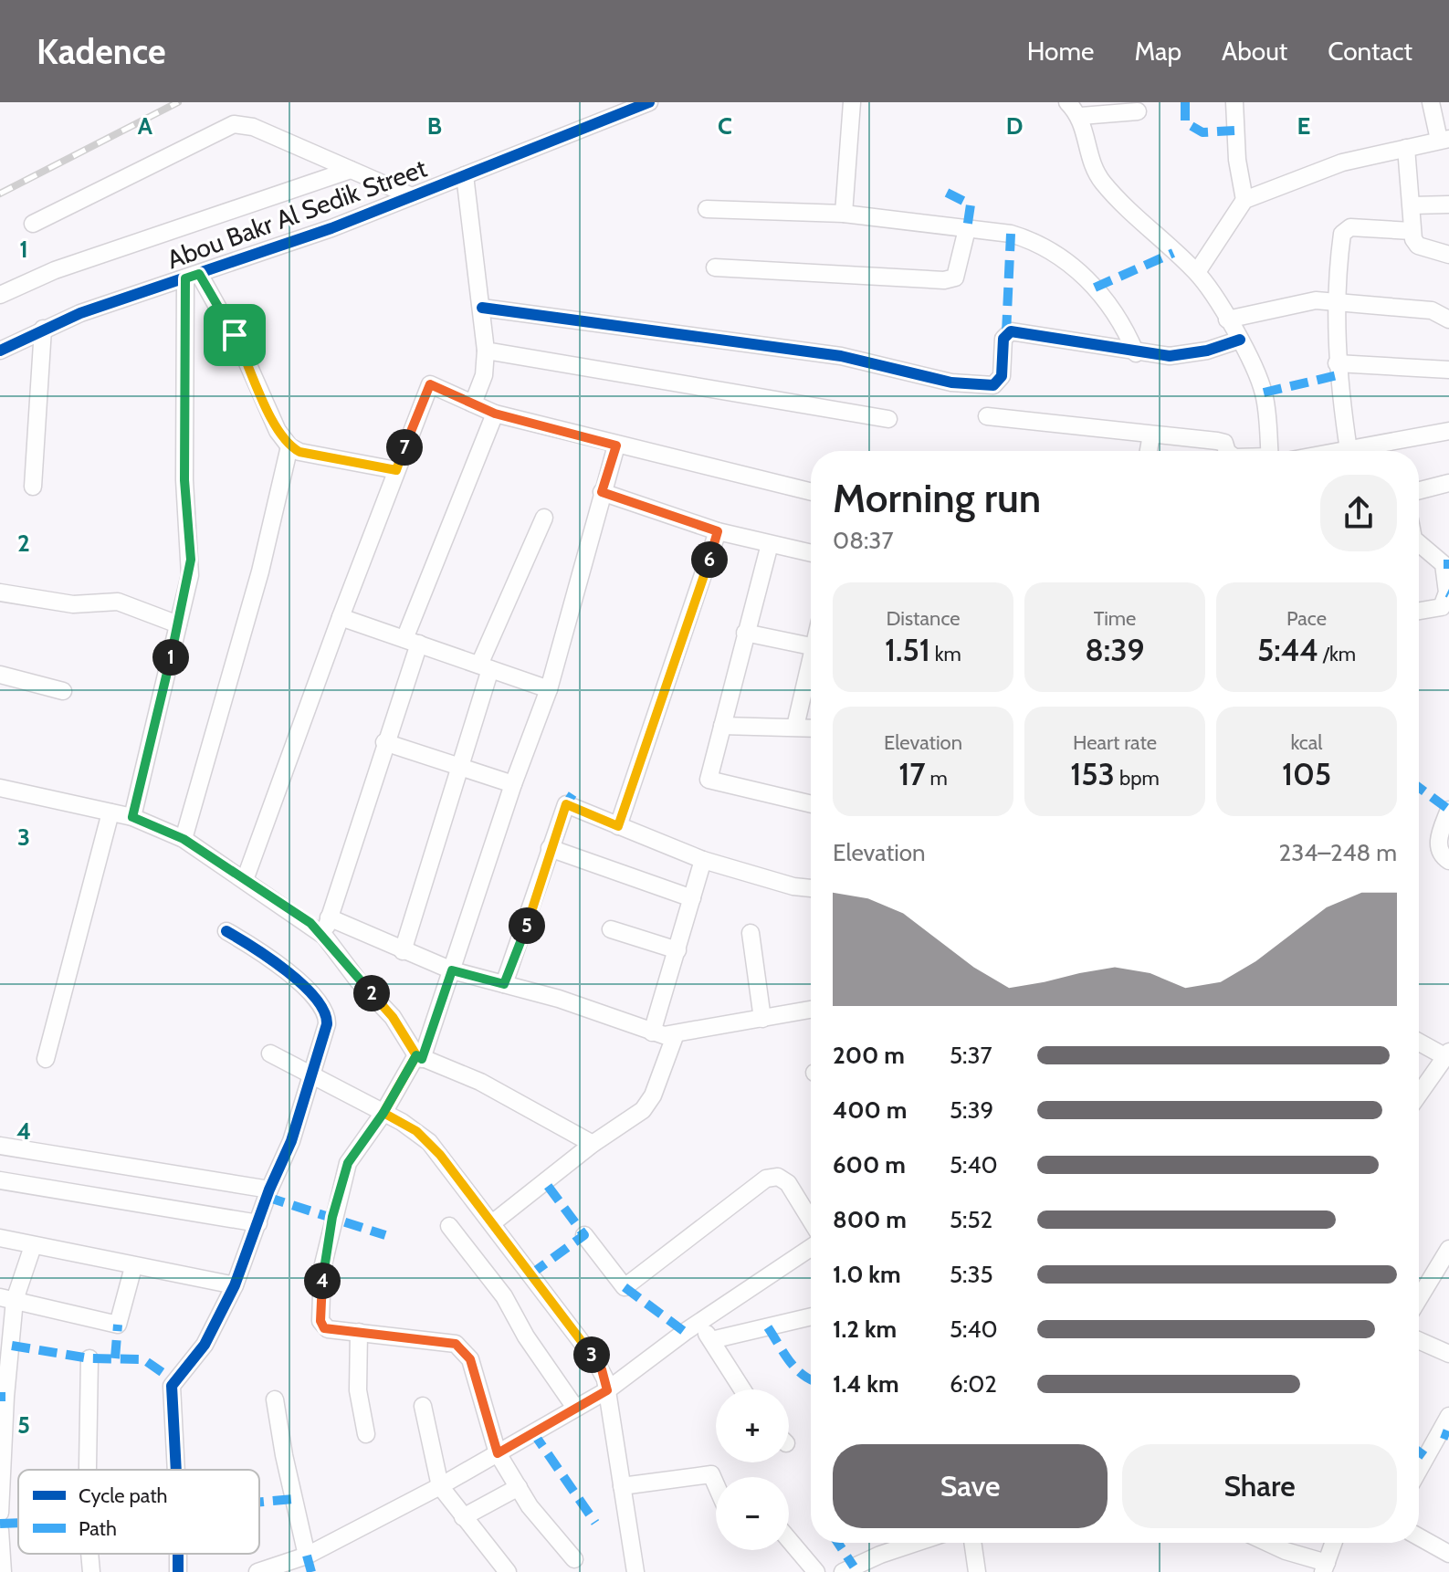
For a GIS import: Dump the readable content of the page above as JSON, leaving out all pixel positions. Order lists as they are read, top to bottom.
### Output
{
  "streets": {
    "street": ["Abou Bakr Al Sedik Street"]
  },
  "legend": ["Cycle path", "Path"],
  "page": {
    "header": "Kadence",
    "nav": [
      "Home",
      "Map",
      "About",
      "Contact"
    ],
    "pins": [
      "7",
      "6",
      "1",
      "5",
      "2",
      "4",
      "3"
    ],
    "heading": ["Morning run", "08:37"],
    "stats": [
      ["Distance", "1.51 km"],
      ["Time", "8:39"],
      ["Pace", "5:44 /km"],
      ["Elevation", "17 m"],
      ["Heart rate", "153 bpm"],
      ["kcal", "105"]
    ],
    "chart": ["Elevation", "234–248 m"],
    "list": [
      {
        "name": "200 m",
        "note": "5:37"
      },
      {
        "name": "400 m",
        "note": "5:39"
      },
      {
        "name": "600 m",
        "note": "5:40"
      },
      {
        "name": "800 m",
        "note": "5:52"
      },
      {
        "name": "1.0 km",
        "note": "5:35"
      },
      {
        "name": "1.2 km",
        "note": "5:40"
      },
      {
        "name": "1.4 km",
        "note": "6:02"
      }
    ],
    "map_buttons": ["+", "−"],
    "buttons": ["Save", "Share"]
  },
  "grid": {
    "columns": [
      "A",
      "B",
      "C",
      "D",
      "E"
    ],
    "rows": [
      "1",
      "2",
      "3",
      "4",
      "5"
    ]
  }
}
